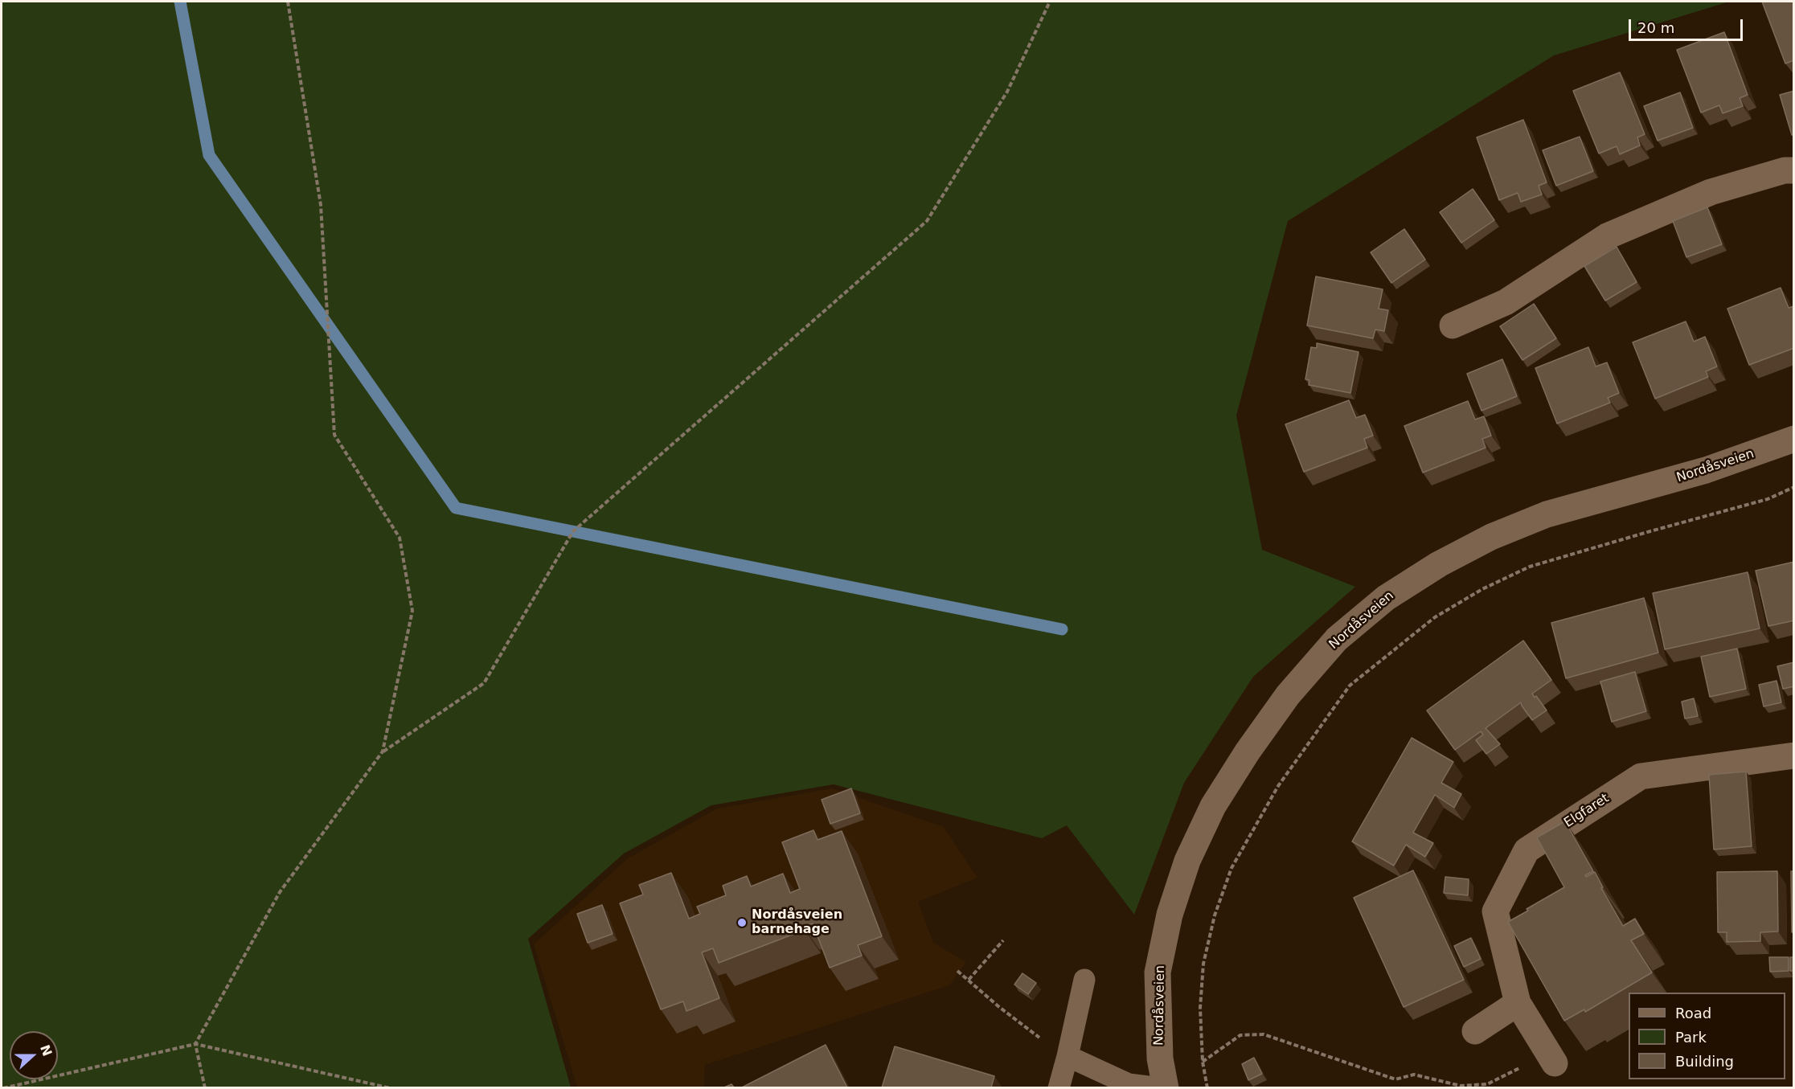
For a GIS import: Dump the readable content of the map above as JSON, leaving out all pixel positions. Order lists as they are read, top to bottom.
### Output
{
  "streets": {
    "street": ["Nordåsveien", "Elgfaret"]
  },
  "places": ["Nordåsveien barnehage"],
  "legend": ["Road", "Park", "Building"],
  "scale_bar": "20 m",
  "north": "right"
}
